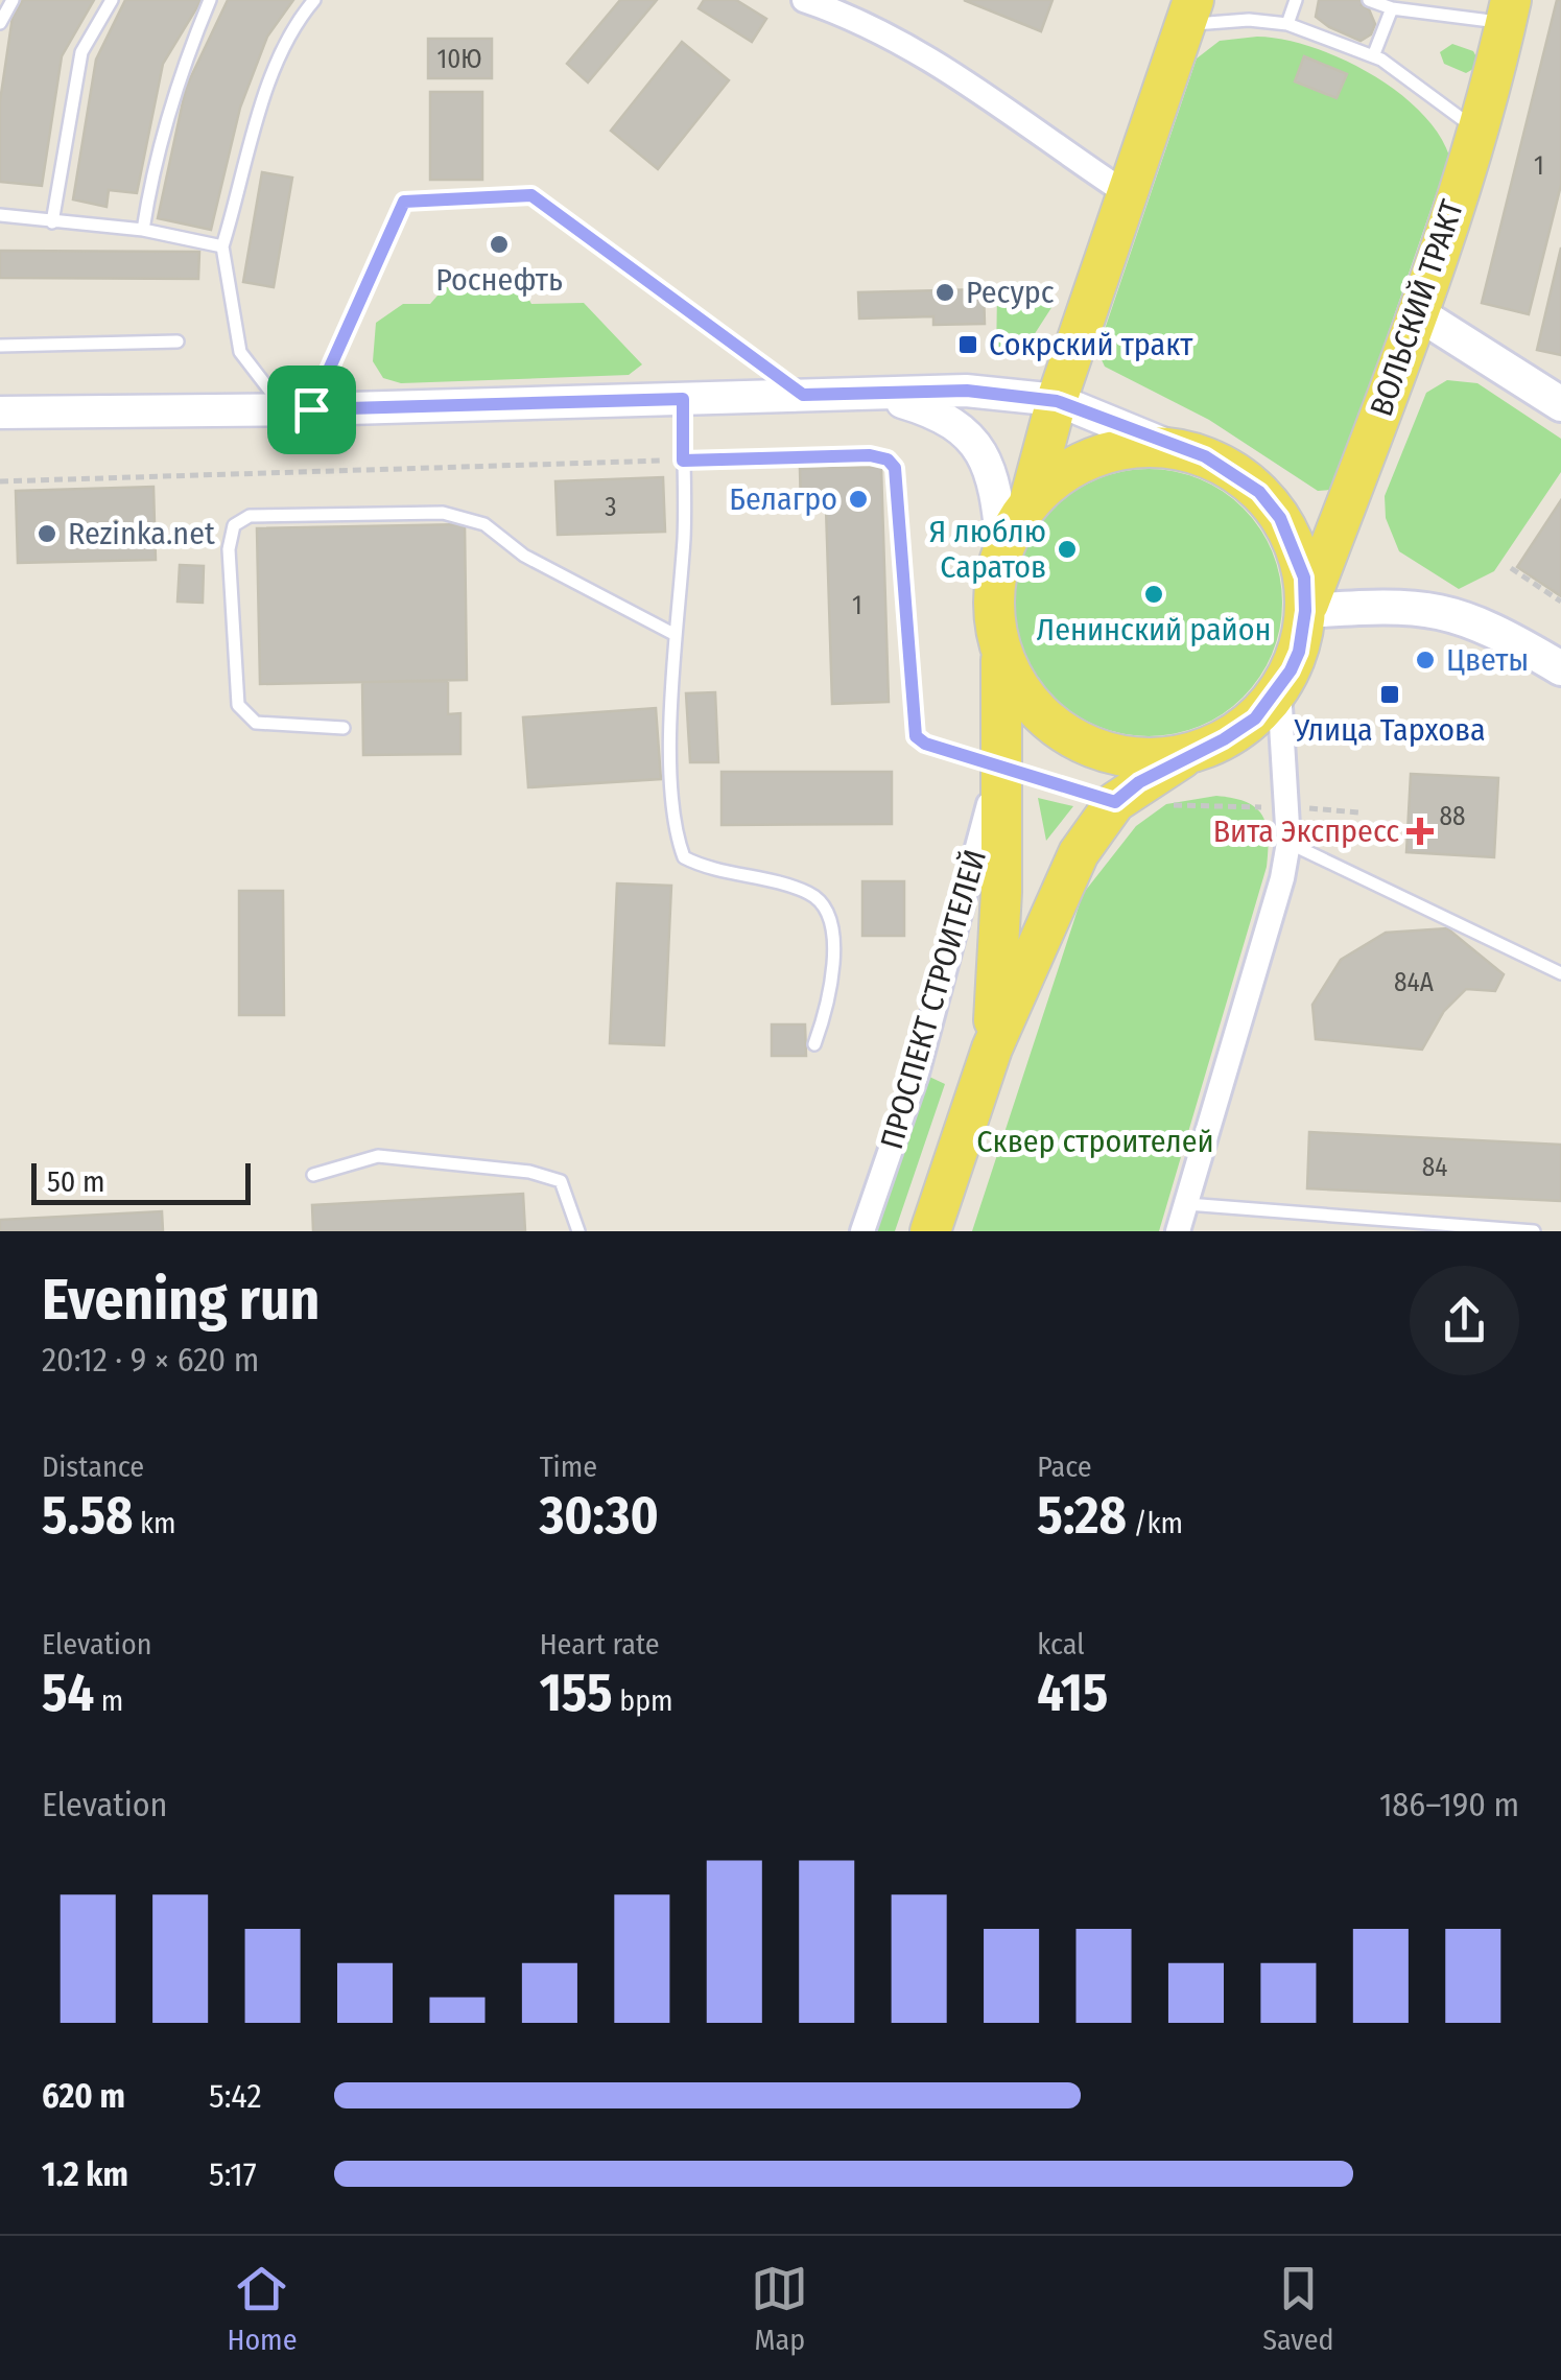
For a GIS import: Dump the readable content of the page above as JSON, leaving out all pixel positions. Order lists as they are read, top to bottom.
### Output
{
  "streets": {
    "main road": ["ВОЛЬСКИЙ ТРАКТ", "ПРОСПЕКТ СТРОИТЕЛЕЙ"]
  },
  "crossings": [
    ["ВОЛЬСКИЙ ТРАКТ", "ПРОСПЕКТ СТРОИТЕЛЕЙ"]
  ],
  "parks": ["Cквер cтроителей"],
  "places": {
    "other": [
      "Роснефть",
      "Ресурс",
      "Белагро",
      "Rezinka.net",
      "Я люблю Саратов",
      "Ленинский район",
      "Цветы"
    ],
    "transit": ["Сокрский тракт", "Улица Тархова"],
    "health": ["Вита Экспресс"]
  },
  "house_numbers": [
    "10Ю",
    "1",
    "3",
    "1",
    "88",
    "84А",
    "84"
  ],
  "scale_bar": "50 m",
  "page": {
    "scale": "50 m",
    "heading": ["Evening run", "20:12 · 9 × 620 m"],
    "stats": [
      ["Distance", "5.58 km"],
      ["Time", "30:30"],
      ["Pace", "5:28 /km"],
      ["Elevation", "54 m"],
      ["Heart rate", "155 bpm"],
      ["kcal", "415"]
    ],
    "chart": ["Elevation", "186–190 m"],
    "list": [
      {
        "name": "620 m",
        "note": "5:42"
      },
      {
        "name": "1.2 km",
        "note": "5:17"
      }
    ],
    "tabs": ["Home", "Map", "Saved"]
  }
}
